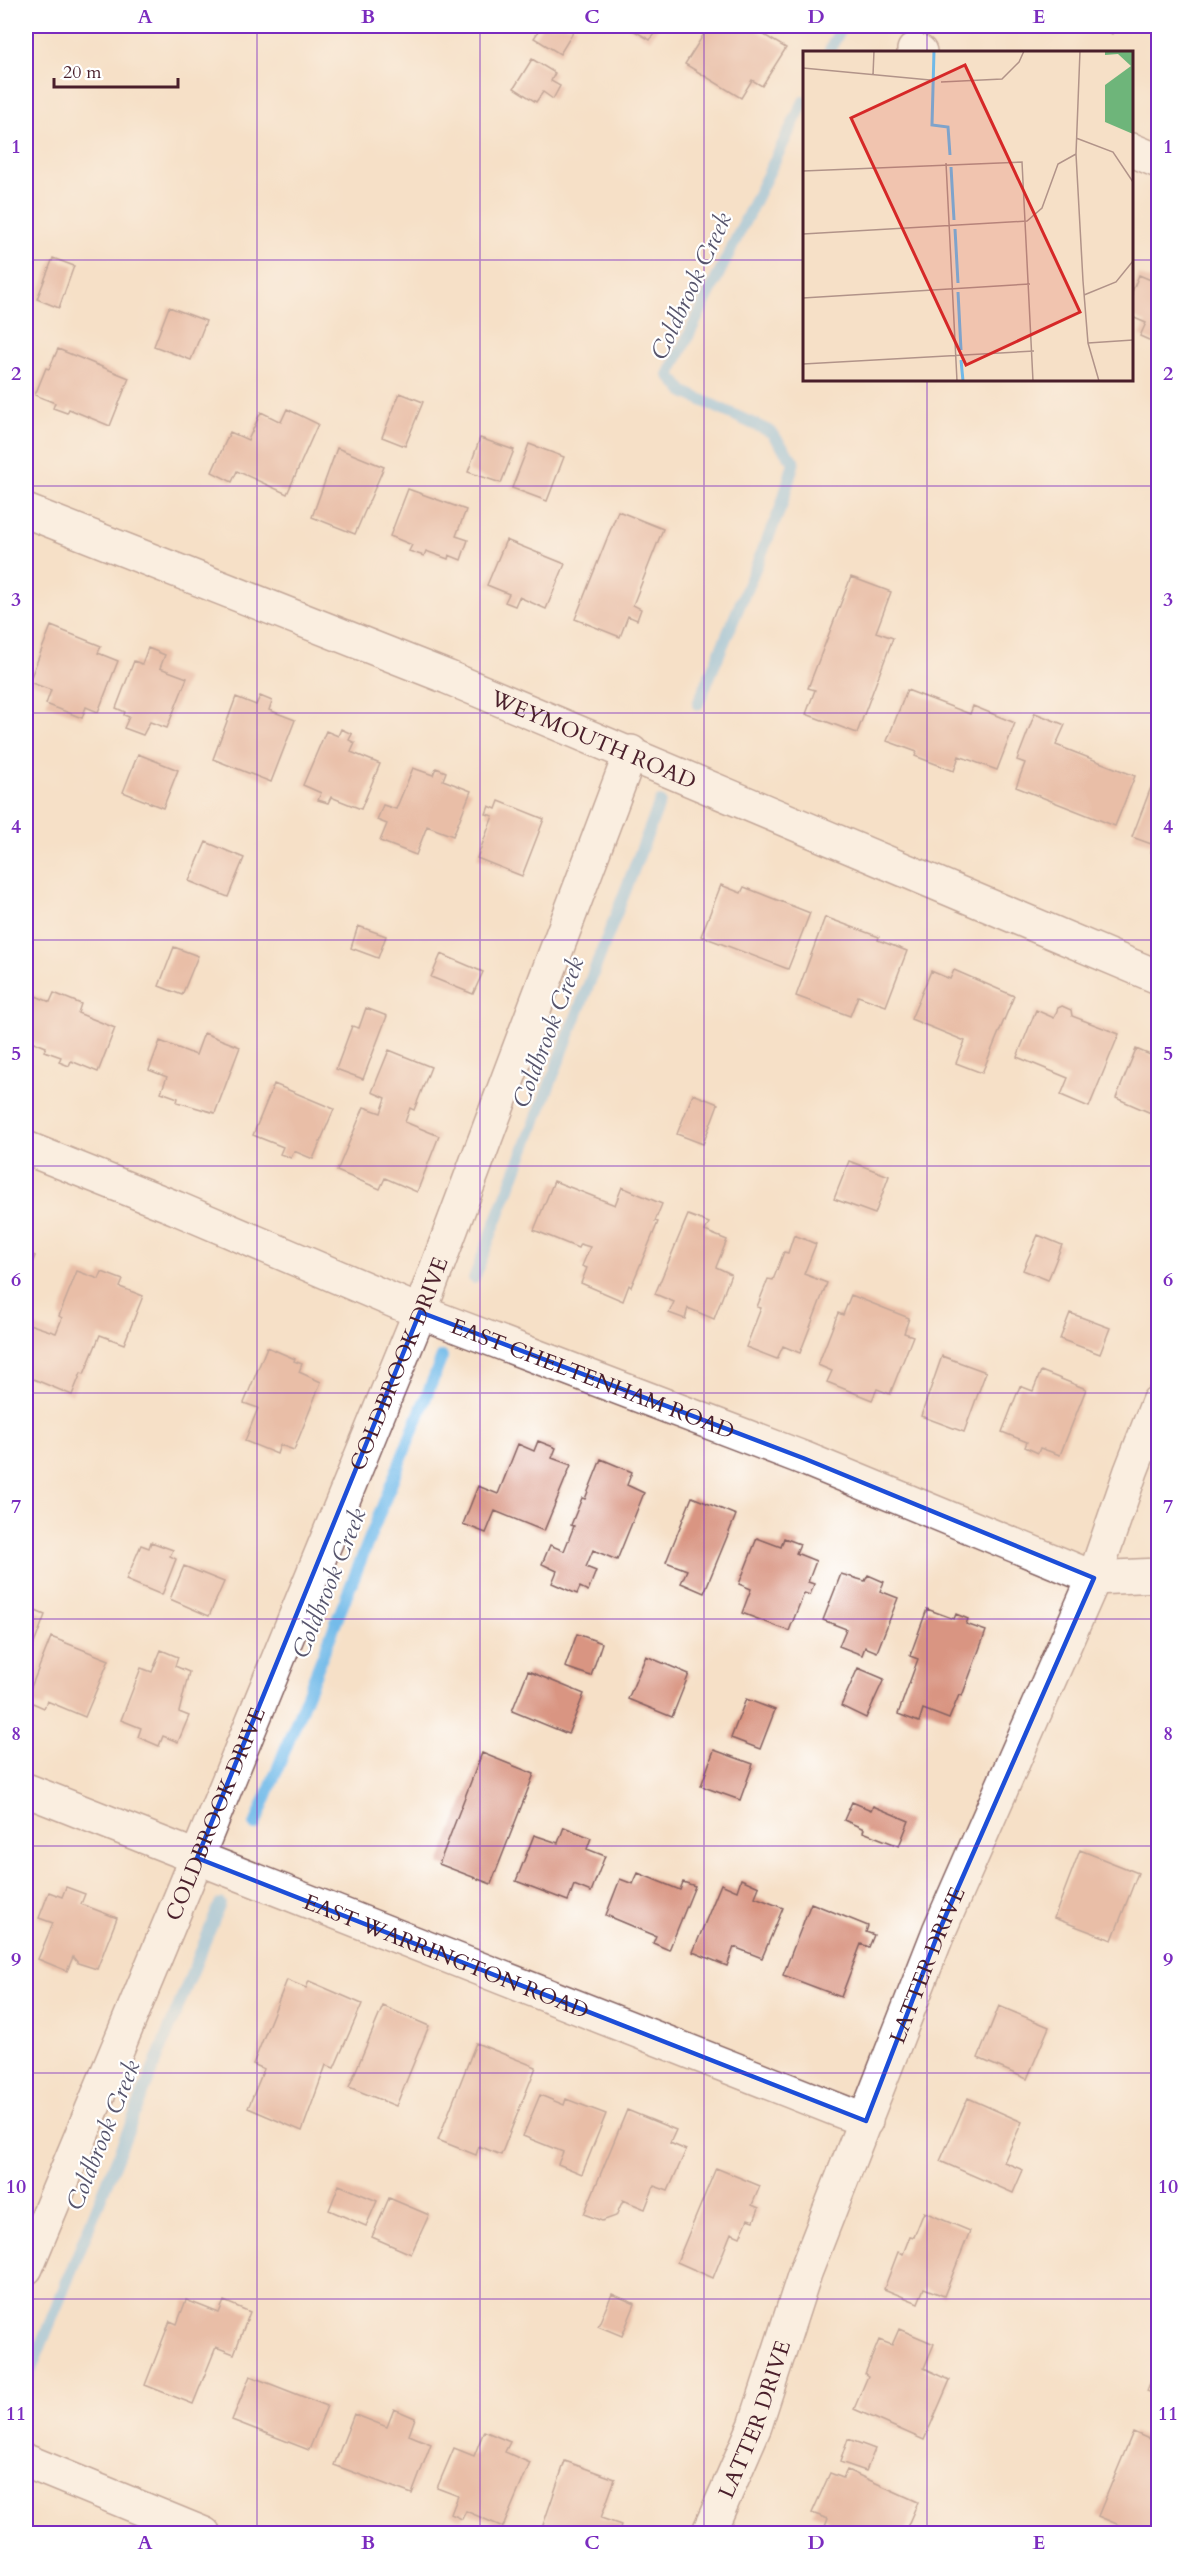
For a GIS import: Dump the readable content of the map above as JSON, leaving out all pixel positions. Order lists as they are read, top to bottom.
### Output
{
  "streets": {
    "street": [
      "WEYMOUTH ROAD",
      "COLDBROOK DRIVE",
      "EAST CHELTENHAM ROAD",
      "EAST WARRINGTON ROAD",
      "LATTER DRIVE"
    ]
  },
  "crossings": [
    ["WEYMOUTH ROAD", "COLDBROOK DRIVE"],
    ["COLDBROOK DRIVE", "EAST CHELTENHAM ROAD"],
    ["COLDBROOK DRIVE", "EAST WARRINGTON ROAD"],
    ["EAST CHELTENHAM ROAD", "LATTER DRIVE"],
    ["EAST WARRINGTON ROAD", "LATTER DRIVE"]
  ],
  "water": ["Coldbrook Creek"],
  "scale_bar": "20 m",
  "grid": {
    "columns": [
      "A",
      "B",
      "C",
      "D",
      "E"
    ],
    "rows": [
      "1",
      "2",
      "3",
      "4",
      "5",
      "6",
      "7",
      "8",
      "9",
      "10",
      "11"
    ]
  }
}
